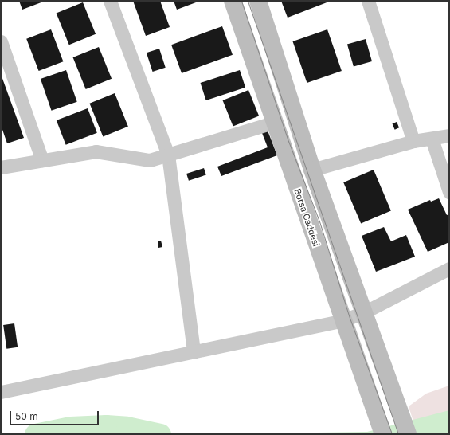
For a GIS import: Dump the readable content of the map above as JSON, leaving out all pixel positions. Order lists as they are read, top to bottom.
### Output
{
  "streets": {
    "main road": ["Borsa Caddesi"]
  },
  "scale_bar": "50 m"
}
